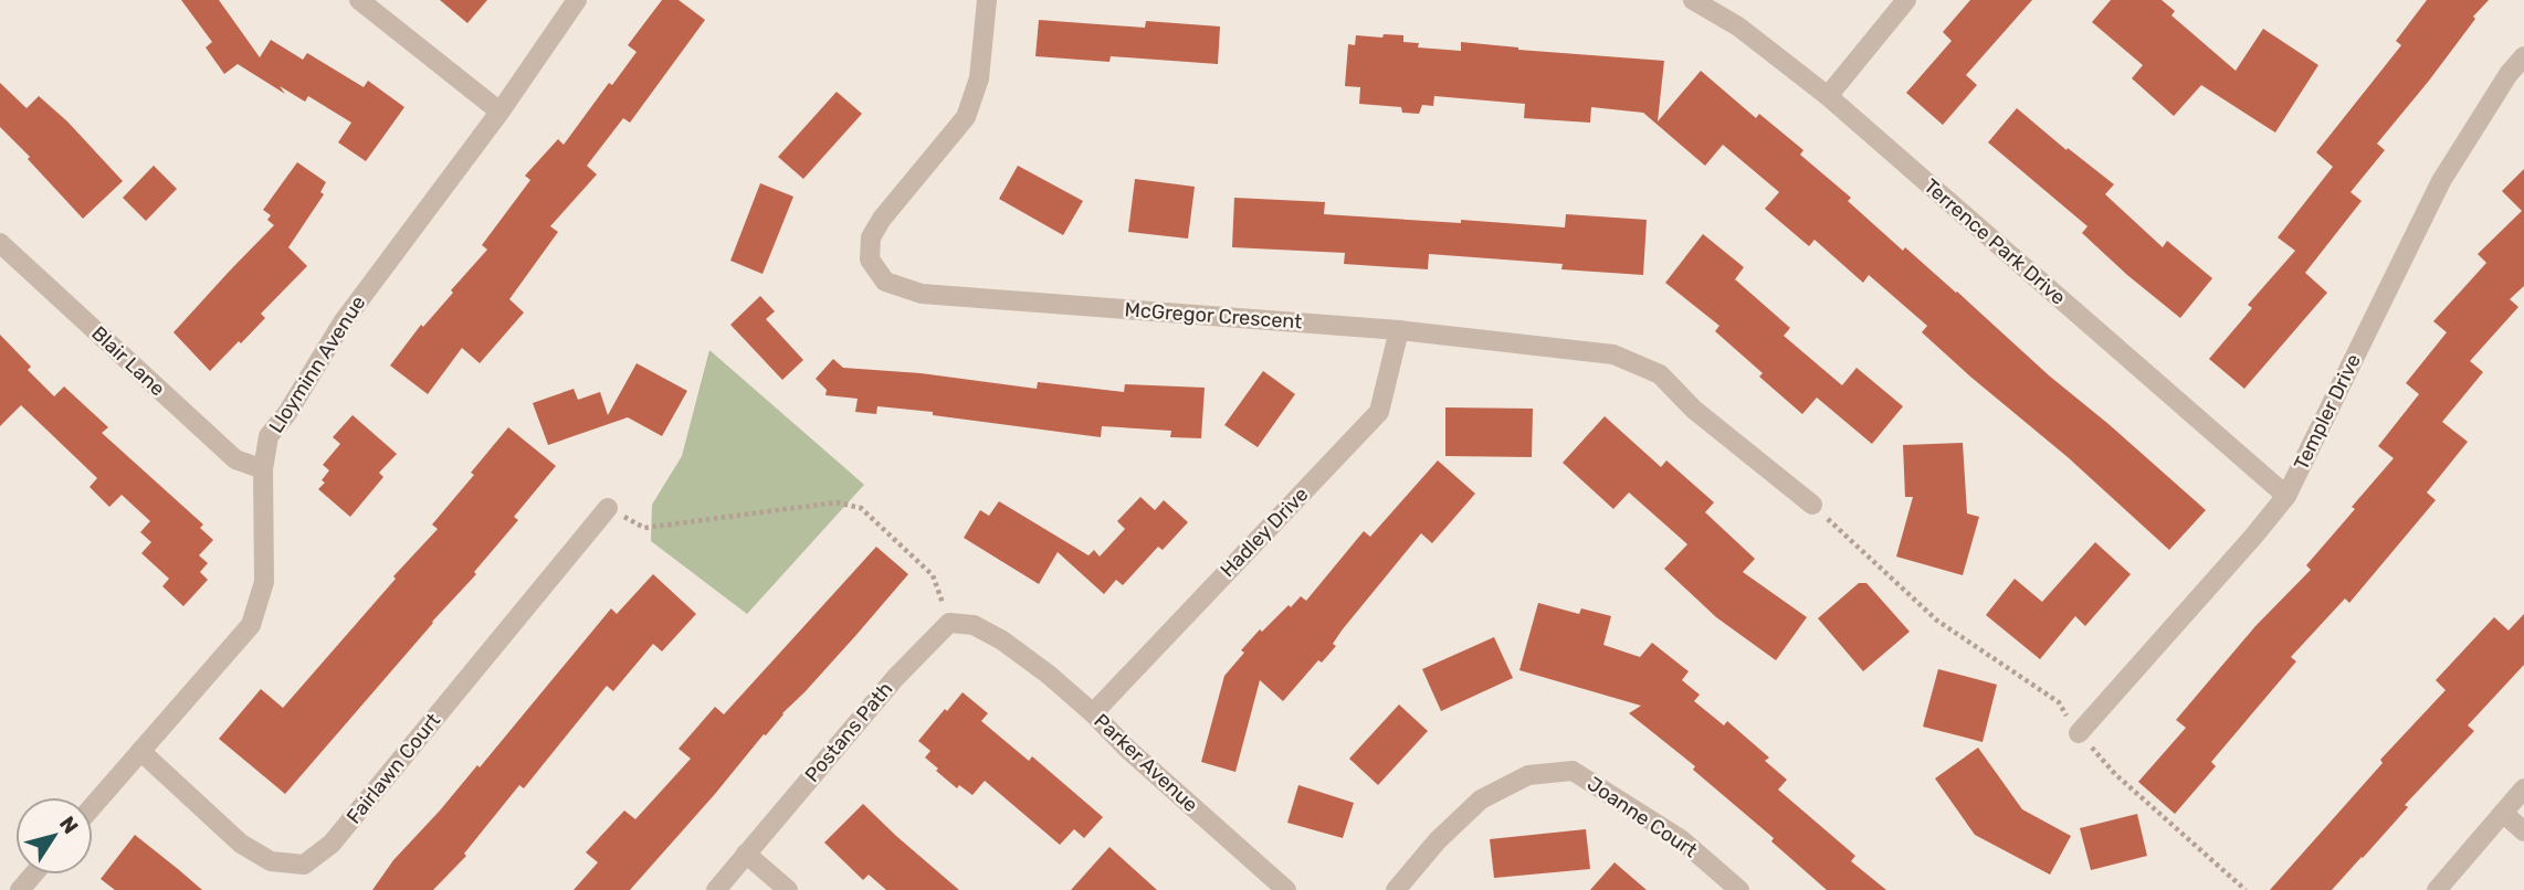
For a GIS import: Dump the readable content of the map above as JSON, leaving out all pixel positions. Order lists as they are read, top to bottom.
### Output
{
  "streets": {
    "street": [
      "Terrence Park Drive",
      "McGregor Crescent",
      "Blair Lane",
      "Lloyminn Avenue",
      "Templer Drive",
      "Hadley Drive",
      "Postans Path",
      "Parker Avenue",
      "Fairlawn Court",
      "Joanne Court"
    ]
  },
  "crossings": [
    ["Terrence Park Drive", "Templer Drive"],
    ["McGregor Crescent", "Hadley Drive"],
    ["Blair Lane", "Lloyminn Avenue"],
    ["Lloyminn Avenue", "Fairlawn Court"],
    ["Hadley Drive", "Parker Avenue"],
    ["Postans Path", "Parker Avenue"]
  ],
  "north": "top right"
}
